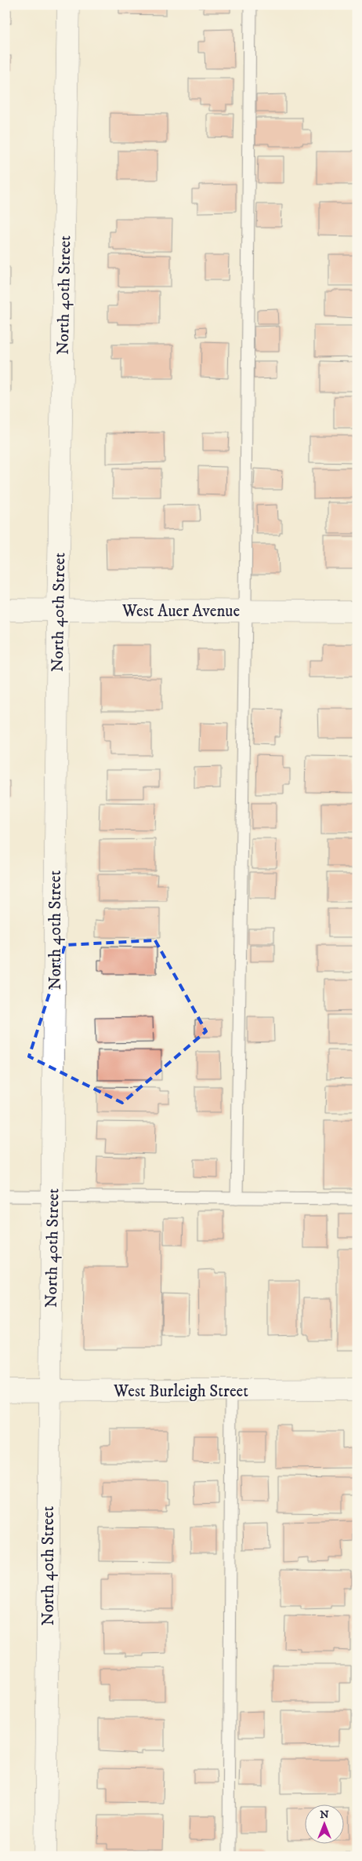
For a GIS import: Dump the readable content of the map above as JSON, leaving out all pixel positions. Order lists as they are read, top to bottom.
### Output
{
  "streets": {
    "street": ["North 40th Street", "West Auer Avenue", "West Burleigh Street"]
  },
  "crossings": [
    ["North 40th Street", "West Auer Avenue"],
    ["North 40th Street", "West Burleigh Street"]
  ],
  "north": "top"
}
